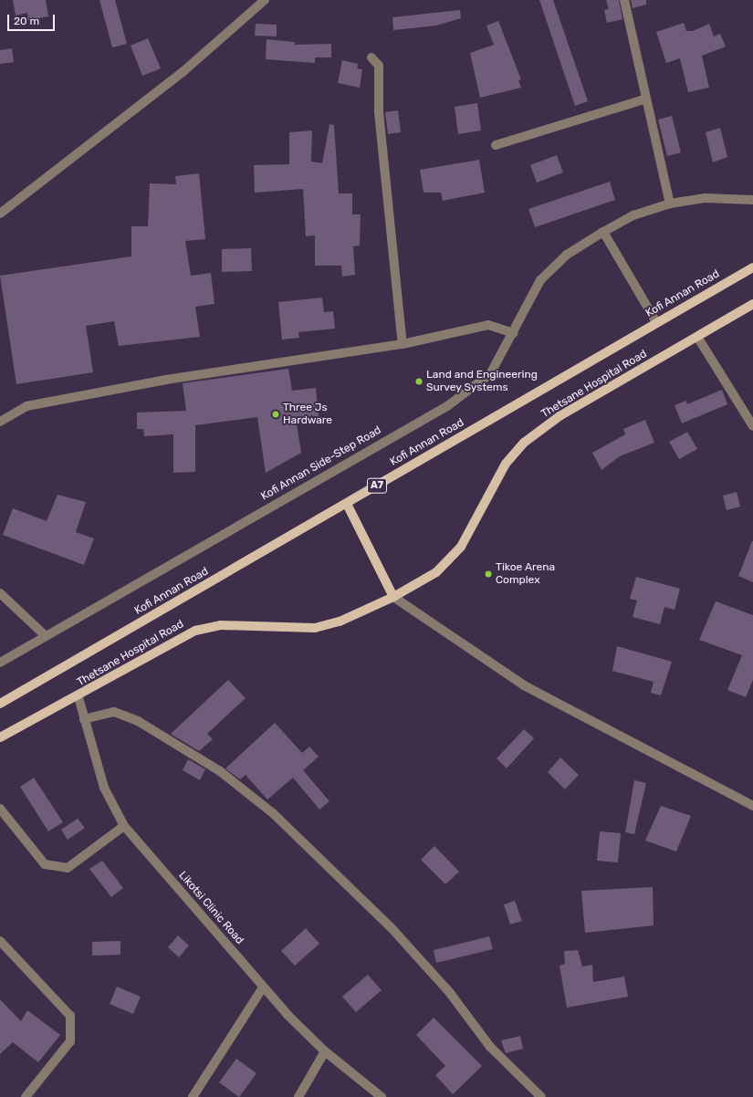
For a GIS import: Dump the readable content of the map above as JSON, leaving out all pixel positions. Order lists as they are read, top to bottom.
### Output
{
  "streets": {
    "main road": ["Kofi Annan Road", "Thetsane Hospital Road", "A7"],
    "street": ["Kofi Annan Side-Step Road", "Likotsi Clinic Road"]
  },
  "crossings": [
    ["Thetsane Hospital Road", "Likotsi Clinic Road"]
  ],
  "places": ["Land and Engineering Survey Systems", "Three Js Hardware", "Tikoe Arena Complex"],
  "scale_bar": "20 m"
}
